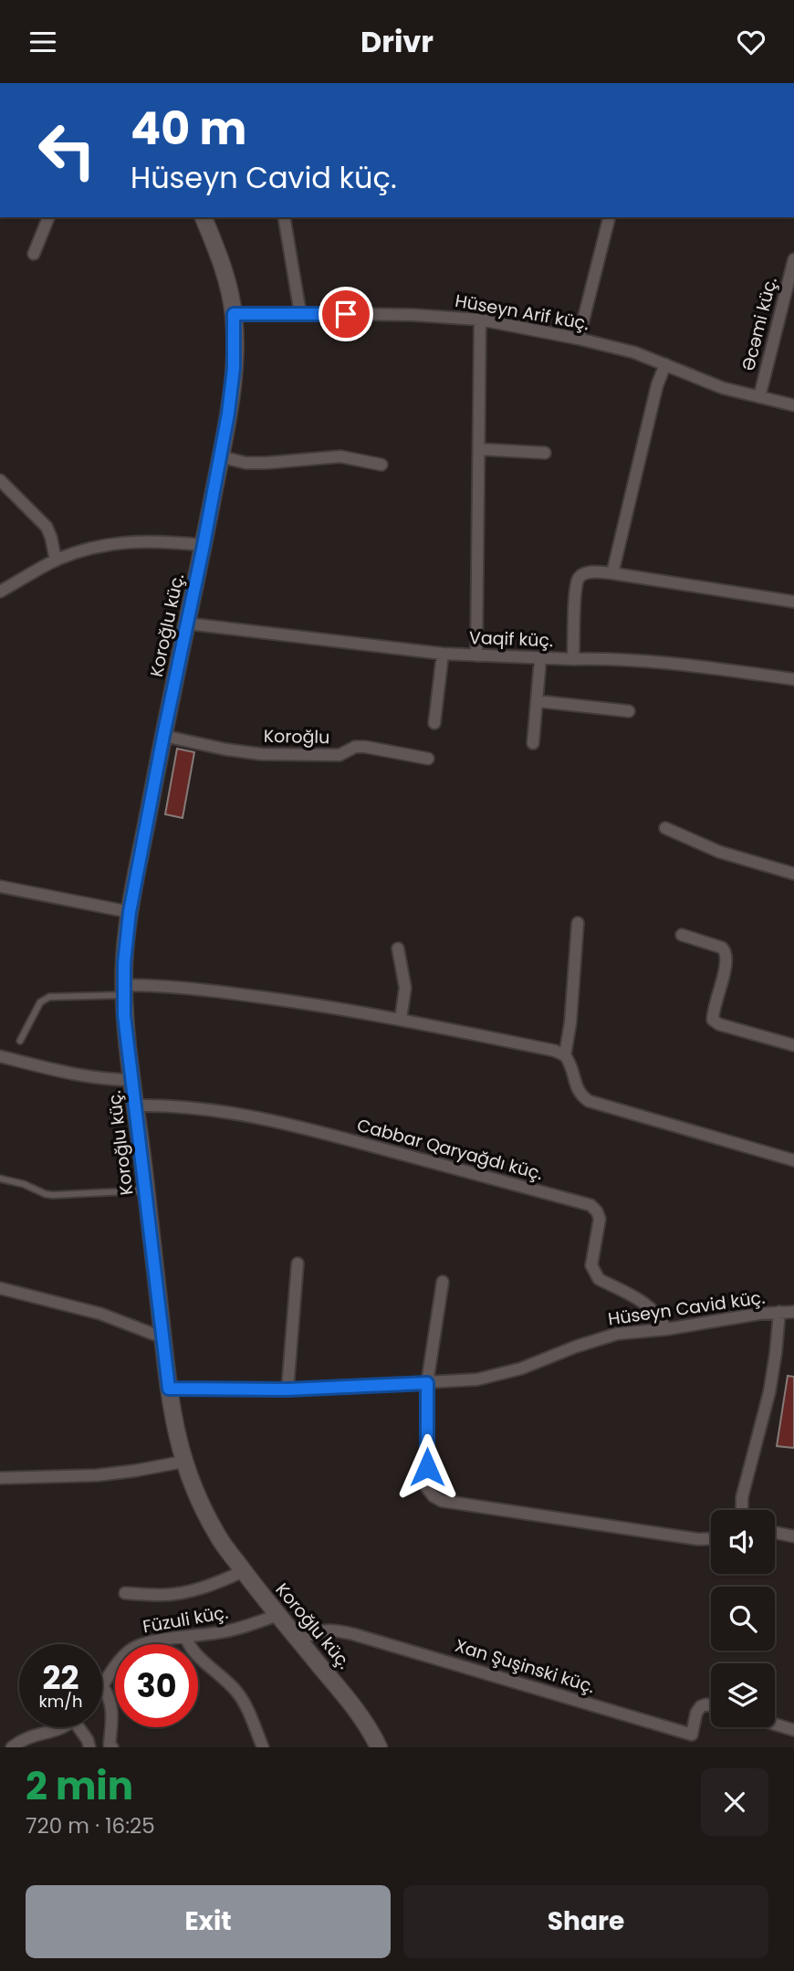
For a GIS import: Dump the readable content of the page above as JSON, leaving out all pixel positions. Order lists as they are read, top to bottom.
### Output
{
  "streets": {
    "street": [
      "Hüseyn Arif küç.",
      "Əcəmi küç.",
      "Koroğlu küç.",
      "Vaqif küç.",
      "Koroğlu",
      "Cabbar Qaryağdı küç.",
      "Hüseyn Cavid küç.",
      "Füzuli küç.",
      "Xan Şuşinski küç."
    ]
  },
  "crossings": [
    ["Hüseyn Arif küç.", "Əcəmi küç."],
    ["Hüseyn Arif küç.", "Koroğlu küç."],
    ["Koroğlu küç.", "Vaqif küç."],
    ["Koroğlu küç.", "Koroğlu"],
    ["Koroğlu küç.", "Cabbar Qaryağdı küç."],
    ["Koroğlu küç.", "Hüseyn Cavid küç."],
    ["Koroğlu küç.", "Füzuli küç."],
    ["Koroğlu küç.", "Xan Şuşinski küç."],
    ["Cabbar Qaryağdı küç.", "Hüseyn Cavid küç."]
  ],
  "page": {
    "header": "Drivr",
    "turn": ["40 m", "Hüseyn Cavid küç."],
    "speed": "22 km/h",
    "limit": "30",
    "heading": ["2 min", "720 m · 16:25"],
    "buttons": ["Exit", "Share"]
  }
}
